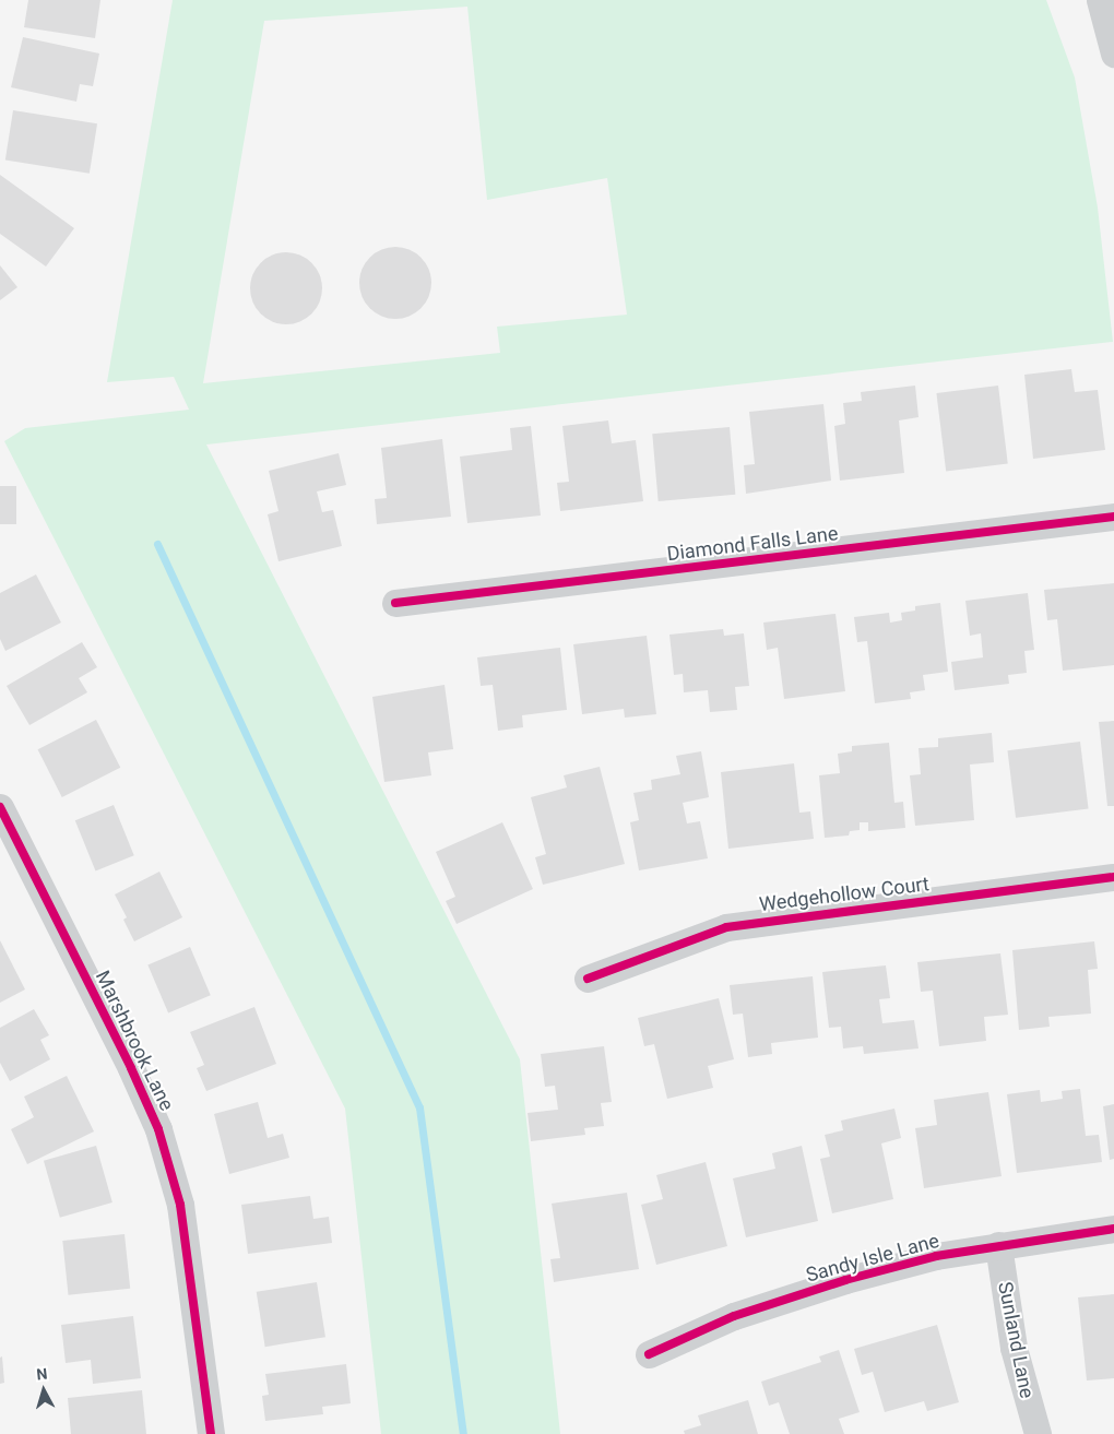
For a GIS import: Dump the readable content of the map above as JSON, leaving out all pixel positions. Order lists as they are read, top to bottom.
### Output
{
  "streets": {
    "street": [
      "Diamond Falls Lane",
      "Wedgehollow Court",
      "Marshbrook Lane",
      "Sandy Isle Lane",
      "Sunland Lane"
    ]
  },
  "crossings": [
    ["Sandy Isle Lane", "Sunland Lane"]
  ],
  "north": "top"
}
